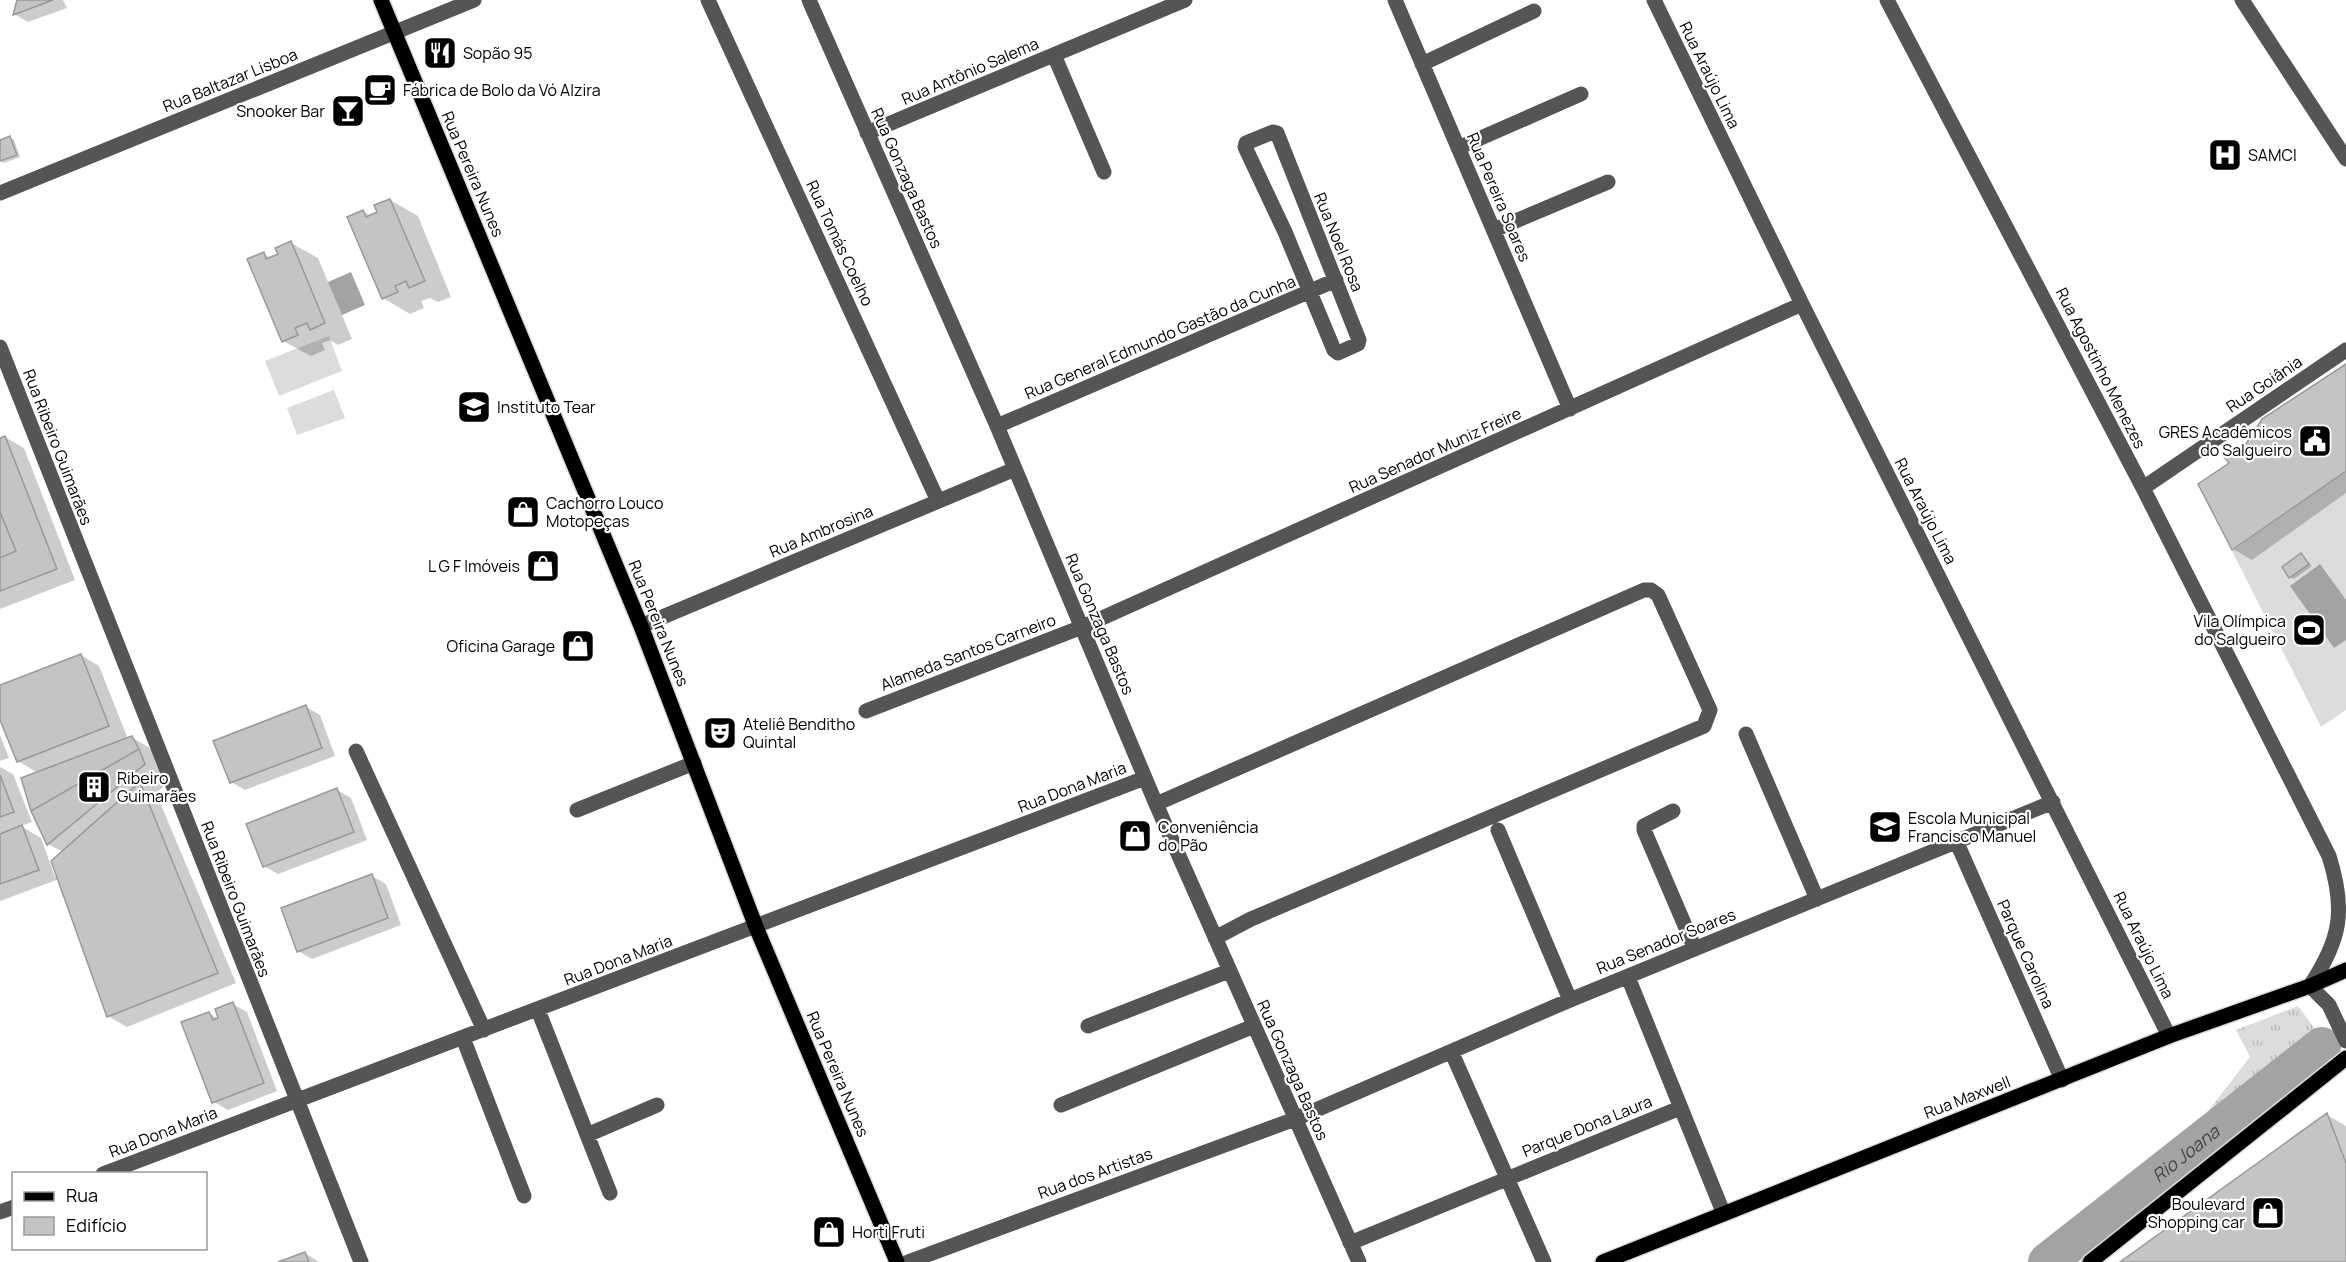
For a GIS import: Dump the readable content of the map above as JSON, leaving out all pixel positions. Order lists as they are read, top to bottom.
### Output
{
  "streets": {
    "main road": ["Rua Pereira Nunes", "Rua Maxwell"],
    "street": [
      "Rua Antônio Salema",
      "Rua Araújo Lima",
      "Rua Baltazar Lisboa",
      "Rua Gonzaga Bastos",
      "Rua Pereira Soares",
      "Rua Noel Rosa",
      "Rua Tomás Coelho",
      "Rua General Edmundo Gastão da Cunha",
      "Rua Agostinho Menezes",
      "Rua Goiânia",
      "Rua Ribeiro Guimarães",
      "Rua Senador Muniz Freire",
      "Rua Ambrosina",
      "Alameda Santos Carneiro",
      "Rua Dona Maria",
      "Rua Senador Soares",
      "Parque Carolina",
      "Parque Dona Laura",
      "Rua dos Artistas"
    ]
  },
  "crossings": [
    ["Rua Antônio Salema", "Rua Gonzaga Bastos"],
    ["Rua Araújo Lima", "Rua Senador Muniz Freire"],
    ["Rua Araújo Lima", "Rua Senador Soares"],
    ["Rua Araújo Lima", "Rua Maxwell"],
    ["Rua Baltazar Lisboa", "Rua Pereira Nunes"],
    ["Rua Pereira Nunes", "Rua Ambrosina"],
    ["Rua Pereira Nunes", "Rua Dona Maria"],
    ["Rua Gonzaga Bastos", "Rua General Edmundo Gastão da Cunha"],
    ["Rua Gonzaga Bastos", "Rua Senador Muniz Freire"],
    ["Rua Gonzaga Bastos", "Rua Ambrosina"],
    ["Rua Gonzaga Bastos", "Alameda Santos Carneiro"],
    ["Rua Gonzaga Bastos", "Rua Dona Maria"],
    ["Rua Gonzaga Bastos", "Rua Senador Soares"],
    ["Rua Gonzaga Bastos", "Parque Dona Laura"],
    ["Rua Gonzaga Bastos", "Rua dos Artistas"],
    ["Rua Pereira Soares", "Rua Senador Muniz Freire"],
    ["Rua Noel Rosa", "Rua General Edmundo Gastão da Cunha"],
    ["Rua Tomás Coelho", "Rua Ambrosina"],
    ["Rua Agostinho Menezes", "Rua Goiânia"],
    ["Rua Agostinho Menezes", "Rua Maxwell"],
    ["Rua Ribeiro Guimarães", "Rua Dona Maria"],
    ["Rua Senador Muniz Freire", "Alameda Santos Carneiro"],
    ["Rua Senador Soares", "Parque Carolina"],
    ["Rua Senador Soares", "Parque Dona Laura"],
    ["Rua Senador Soares", "Rua dos Artistas"],
    ["Parque Carolina", "Rua Maxwell"],
    ["Rua Maxwell", "Parque Dona Laura"]
  ],
  "water": ["Rio Joana"],
  "places": {
    "restaurant": ["Sopão 95"],
    "cafe": ["Fábrica de Bolo da Vó Alzira"],
    "bar": ["Snooker Bar"],
    "hospital": ["SAMCI"],
    "school or university": ["Instituto Tear", "Escola Municipal Francisco Manuel"],
    "public building": ["GRES Acadêmicos do Salgueiro"],
    "shop": [
      "Cachorro Louco Motopeças",
      "L G F Imóveis",
      "Oficina Garage",
      "Conveniência do Pão",
      "Boulevard Shopping car",
      "Horti Fruti"
    ],
    "sports": ["Vila Olímpica do Salgueiro"],
    "theatre": ["Ateliê Benditho Quintal"],
    "building": ["Ribeiro Guimarães"]
  },
  "legend": ["Rua", "Edifício"]
}
